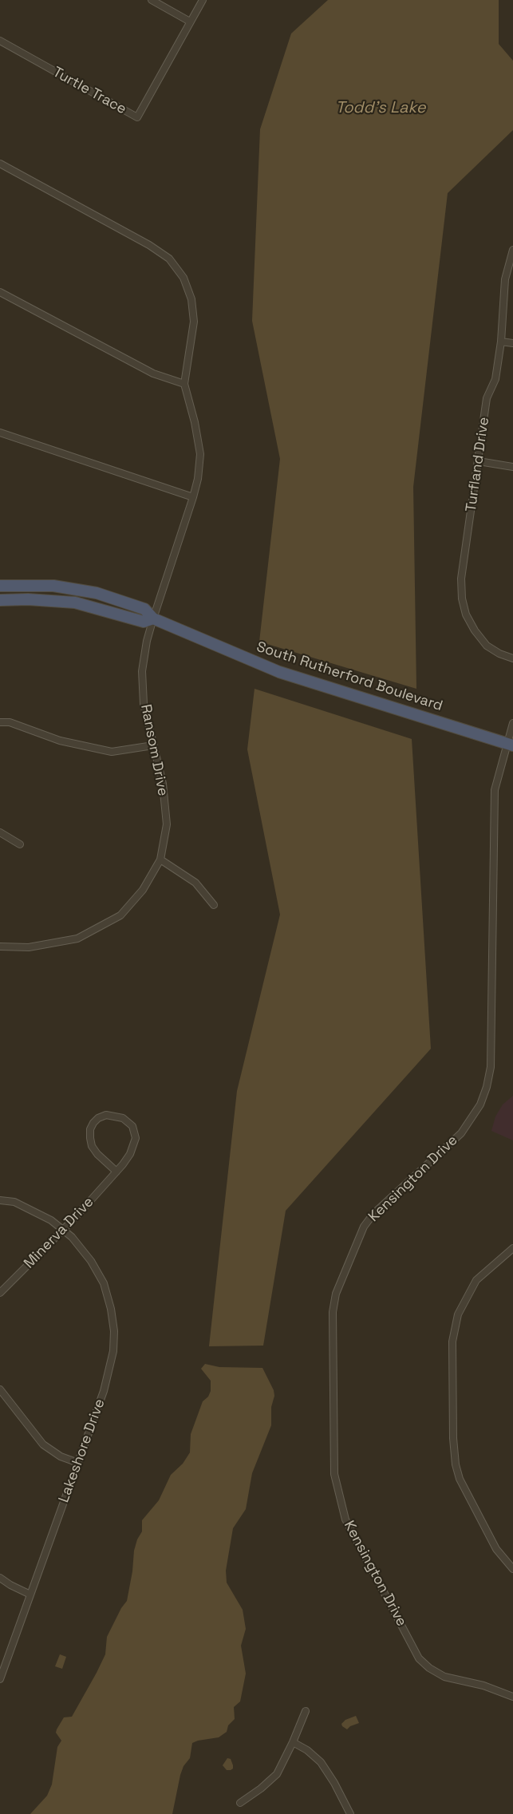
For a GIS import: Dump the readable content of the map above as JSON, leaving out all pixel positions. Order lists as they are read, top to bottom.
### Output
{
  "streets": {
    "highway": ["South Rutherford Boulevard"],
    "street": [
      "Turtle Trace",
      "Turfland Drive",
      "Ransom Drive",
      "Kensington Drive",
      "Minerva Drive",
      "Lakeshore Drive"
    ]
  },
  "crossings": [
    ["South Rutherford Boulevard", "Ransom Drive"],
    ["South Rutherford Boulevard", "Kensington Drive"],
    ["Minerva Drive", "Lakeshore Drive"]
  ],
  "water": ["Todd's Lake"]
}
